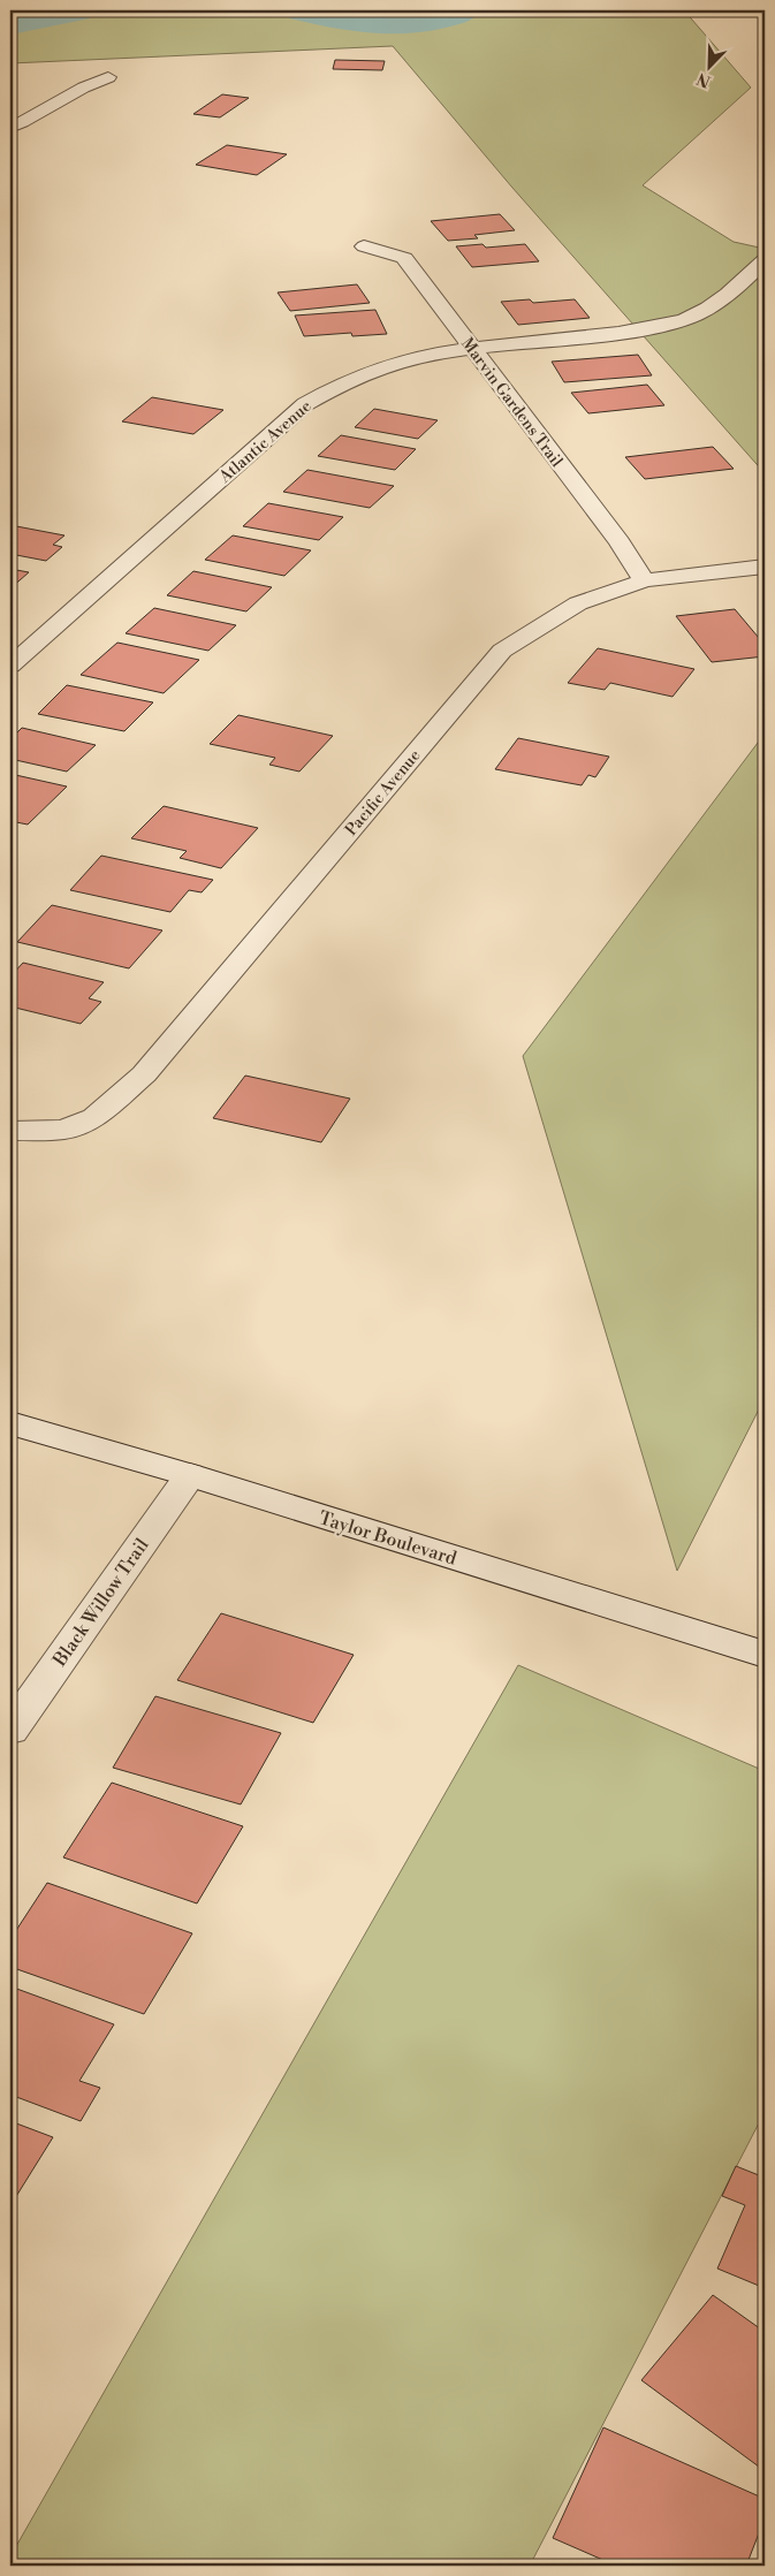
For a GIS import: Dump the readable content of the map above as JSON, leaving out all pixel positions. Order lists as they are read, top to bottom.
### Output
{
  "streets": {
    "street": [
      "Marvin Gardens Trail",
      "Atlantic Avenue",
      "Pacific Avenue",
      "Taylor Boulevard",
      "Black Willow Trail"
    ]
  },
  "crossings": [
    ["Marvin Gardens Trail", "Atlantic Avenue"],
    ["Marvin Gardens Trail", "Pacific Avenue"],
    ["Taylor Boulevard", "Black Willow Trail"]
  ],
  "north": "bottom left"
}
